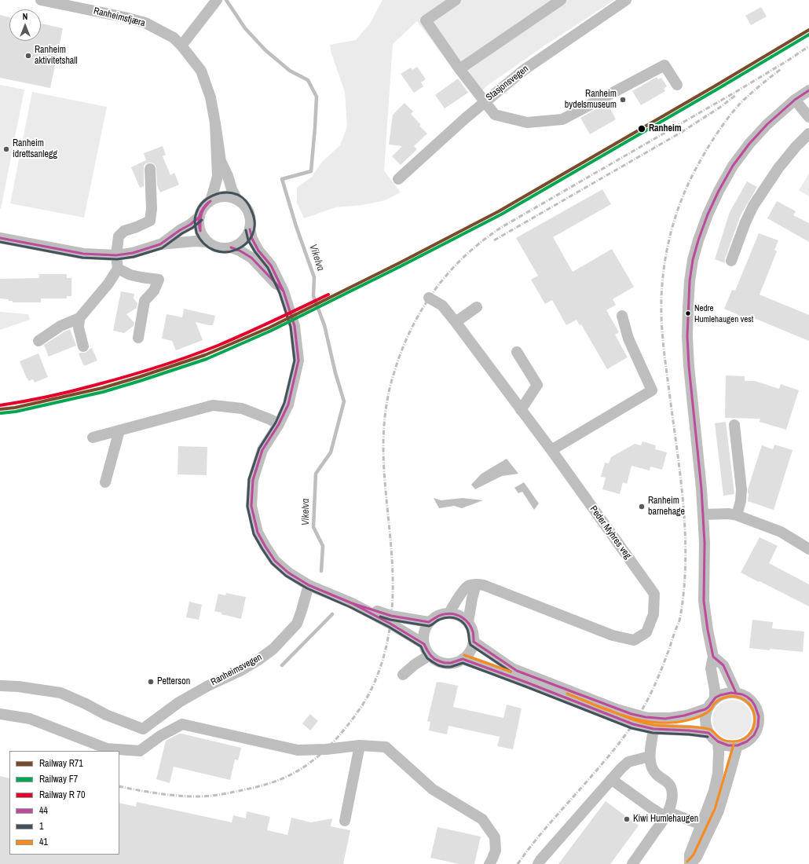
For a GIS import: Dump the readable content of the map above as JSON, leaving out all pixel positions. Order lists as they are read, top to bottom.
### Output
{
  "streets": {
    "street": [
      "Ranheimsfjæra",
      "Stasjonsvegen",
      "Peder Myhres veg",
      "Ranheimsvegen"
    ]
  },
  "water": ["Vikelva"],
  "places": [
    "Ranheim aktivitetshall",
    "Ranheim bydelsmuseum",
    "Ranheim",
    "Ranheim idrettsanlegg",
    "Nedre Humlehaugen vest",
    "Ranheim barnehage",
    "Petterson",
    "Kiwi Humlehaugen"
  ],
  "lines": [
    "rail line R71",
    "rail line F7",
    "transit line 44",
    "transit line 1",
    "transit line 41"
  ],
  "legend": [
    "Railway R71",
    "Railway F7",
    "Railway R 70",
    "44",
    "1",
    "41"
  ],
  "north": "top"
}
